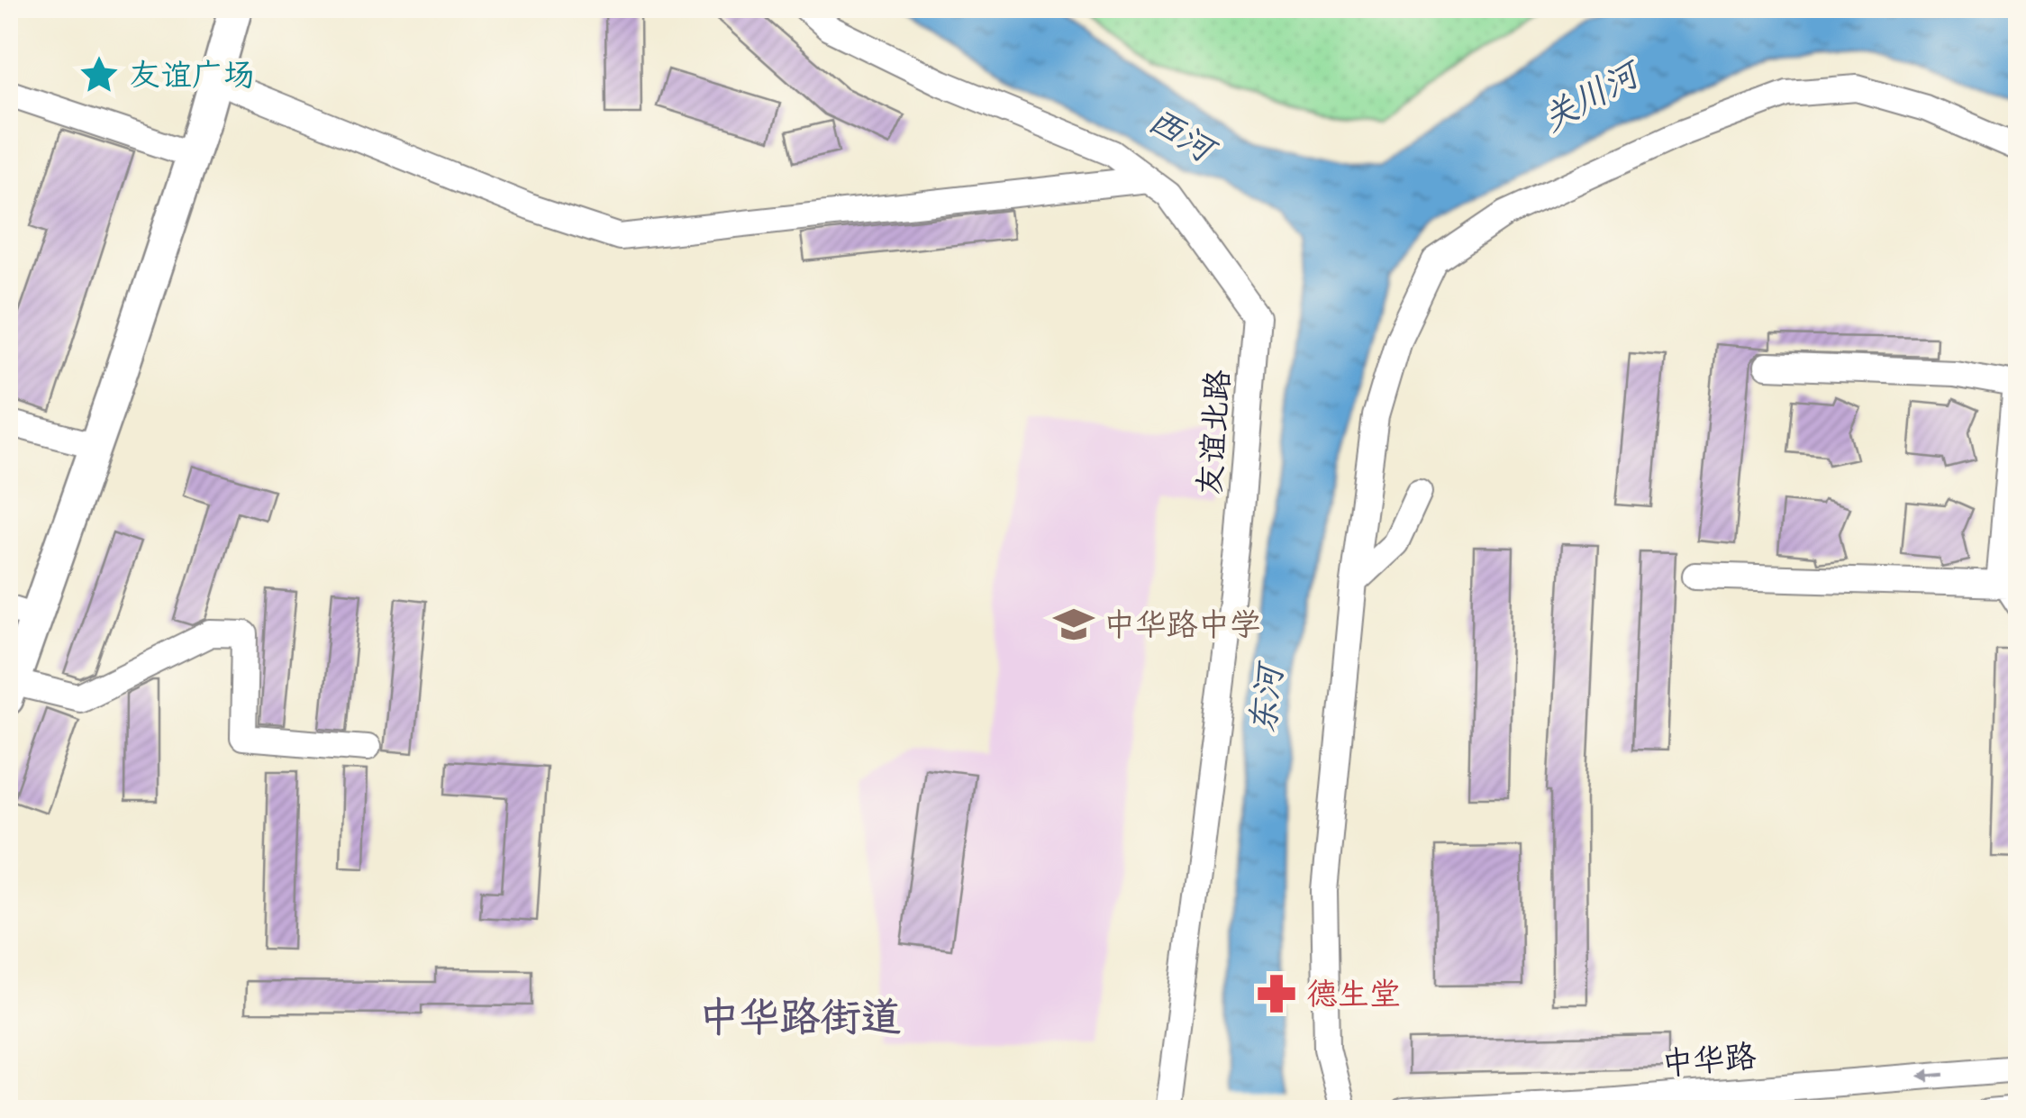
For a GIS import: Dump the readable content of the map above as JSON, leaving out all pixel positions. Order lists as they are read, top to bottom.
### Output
{
  "streets": {
    "street": ["友谊北路", "中华路"]
  },
  "one_way": ["中华路"],
  "districts": ["中华路街道"],
  "water": ["关川河", "西河", "东河"],
  "places": {
    "place": ["友谊广场"],
    "school or university": ["中华路中学"],
    "pharmacy": ["德生堂"]
  }
}
